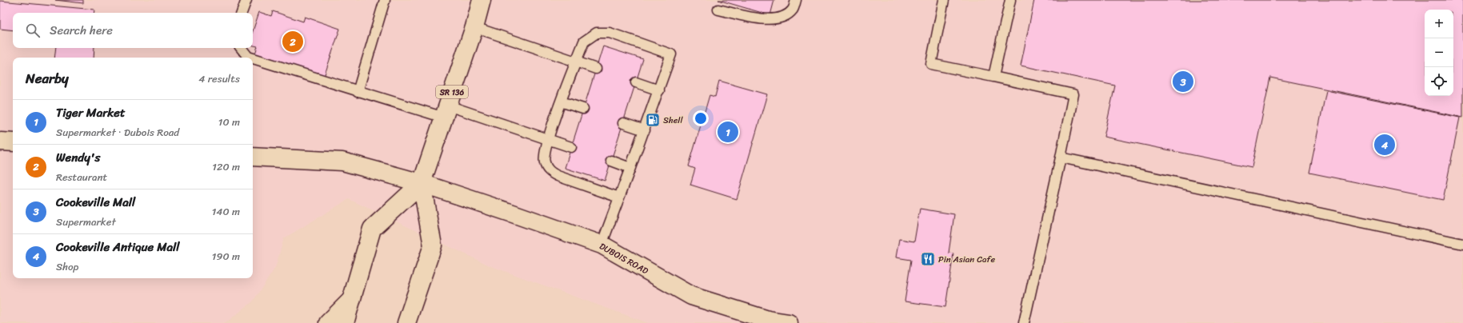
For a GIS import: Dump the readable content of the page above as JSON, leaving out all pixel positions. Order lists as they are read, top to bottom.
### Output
{
  "streets": {
    "main road": ["SR 136", "DUBOIS ROAD"]
  },
  "crossings": [
    ["SR 136", "DUBOIS ROAD"]
  ],
  "places": {
    "fuel station": ["Shell"],
    "restaurant": ["Pin Asian Cafe"]
  },
  "page": {
    "map_buttons": ["+", "−"],
    "search": "Search here",
    "pins": [
      "2",
      "3",
      "1",
      "4"
    ],
    "heading": ["Nearby", "4 results"],
    "list": [
      {
        "mark": "1",
        "name": "Tiger Market",
        "note": "Supermarket · Dubois Road",
        "value": "10 m"
      },
      {
        "mark": "2",
        "name": "Wendy's",
        "note": "Restaurant",
        "value": "120 m"
      },
      {
        "mark": "3",
        "name": "Cookeville Mall",
        "note": "Supermarket",
        "value": "140 m"
      },
      {
        "mark": "4",
        "name": "Cookeville Antique Mall",
        "note": "Shop",
        "value": "190 m"
      }
    ]
  }
}
